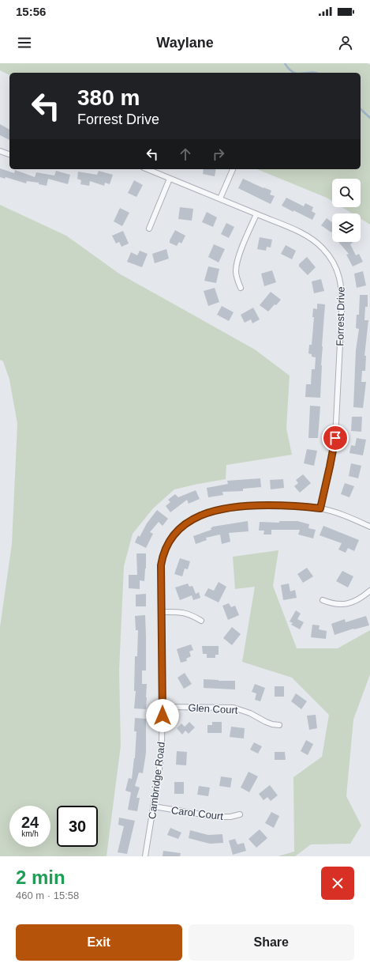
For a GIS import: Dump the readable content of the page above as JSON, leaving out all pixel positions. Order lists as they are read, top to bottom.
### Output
{
  "streets": {
    "street": [
      "Forrest Drive",
      "Glen Court",
      "Cambridge Road",
      "Carol Court"
    ]
  },
  "crossings": [
    ["Forrest Drive", "Cambridge Road"],
    ["Glen Court", "Cambridge Road"],
    ["Cambridge Road", "Carol Court"]
  ],
  "page": {
    "status": "15:56",
    "header": "Waylane",
    "turn": ["380 m", "Forrest Drive"],
    "speed": "24 km/h",
    "limit": "30",
    "heading": ["2 min", "460 m · 15:58"],
    "buttons": ["Exit", "Share"]
  }
}
